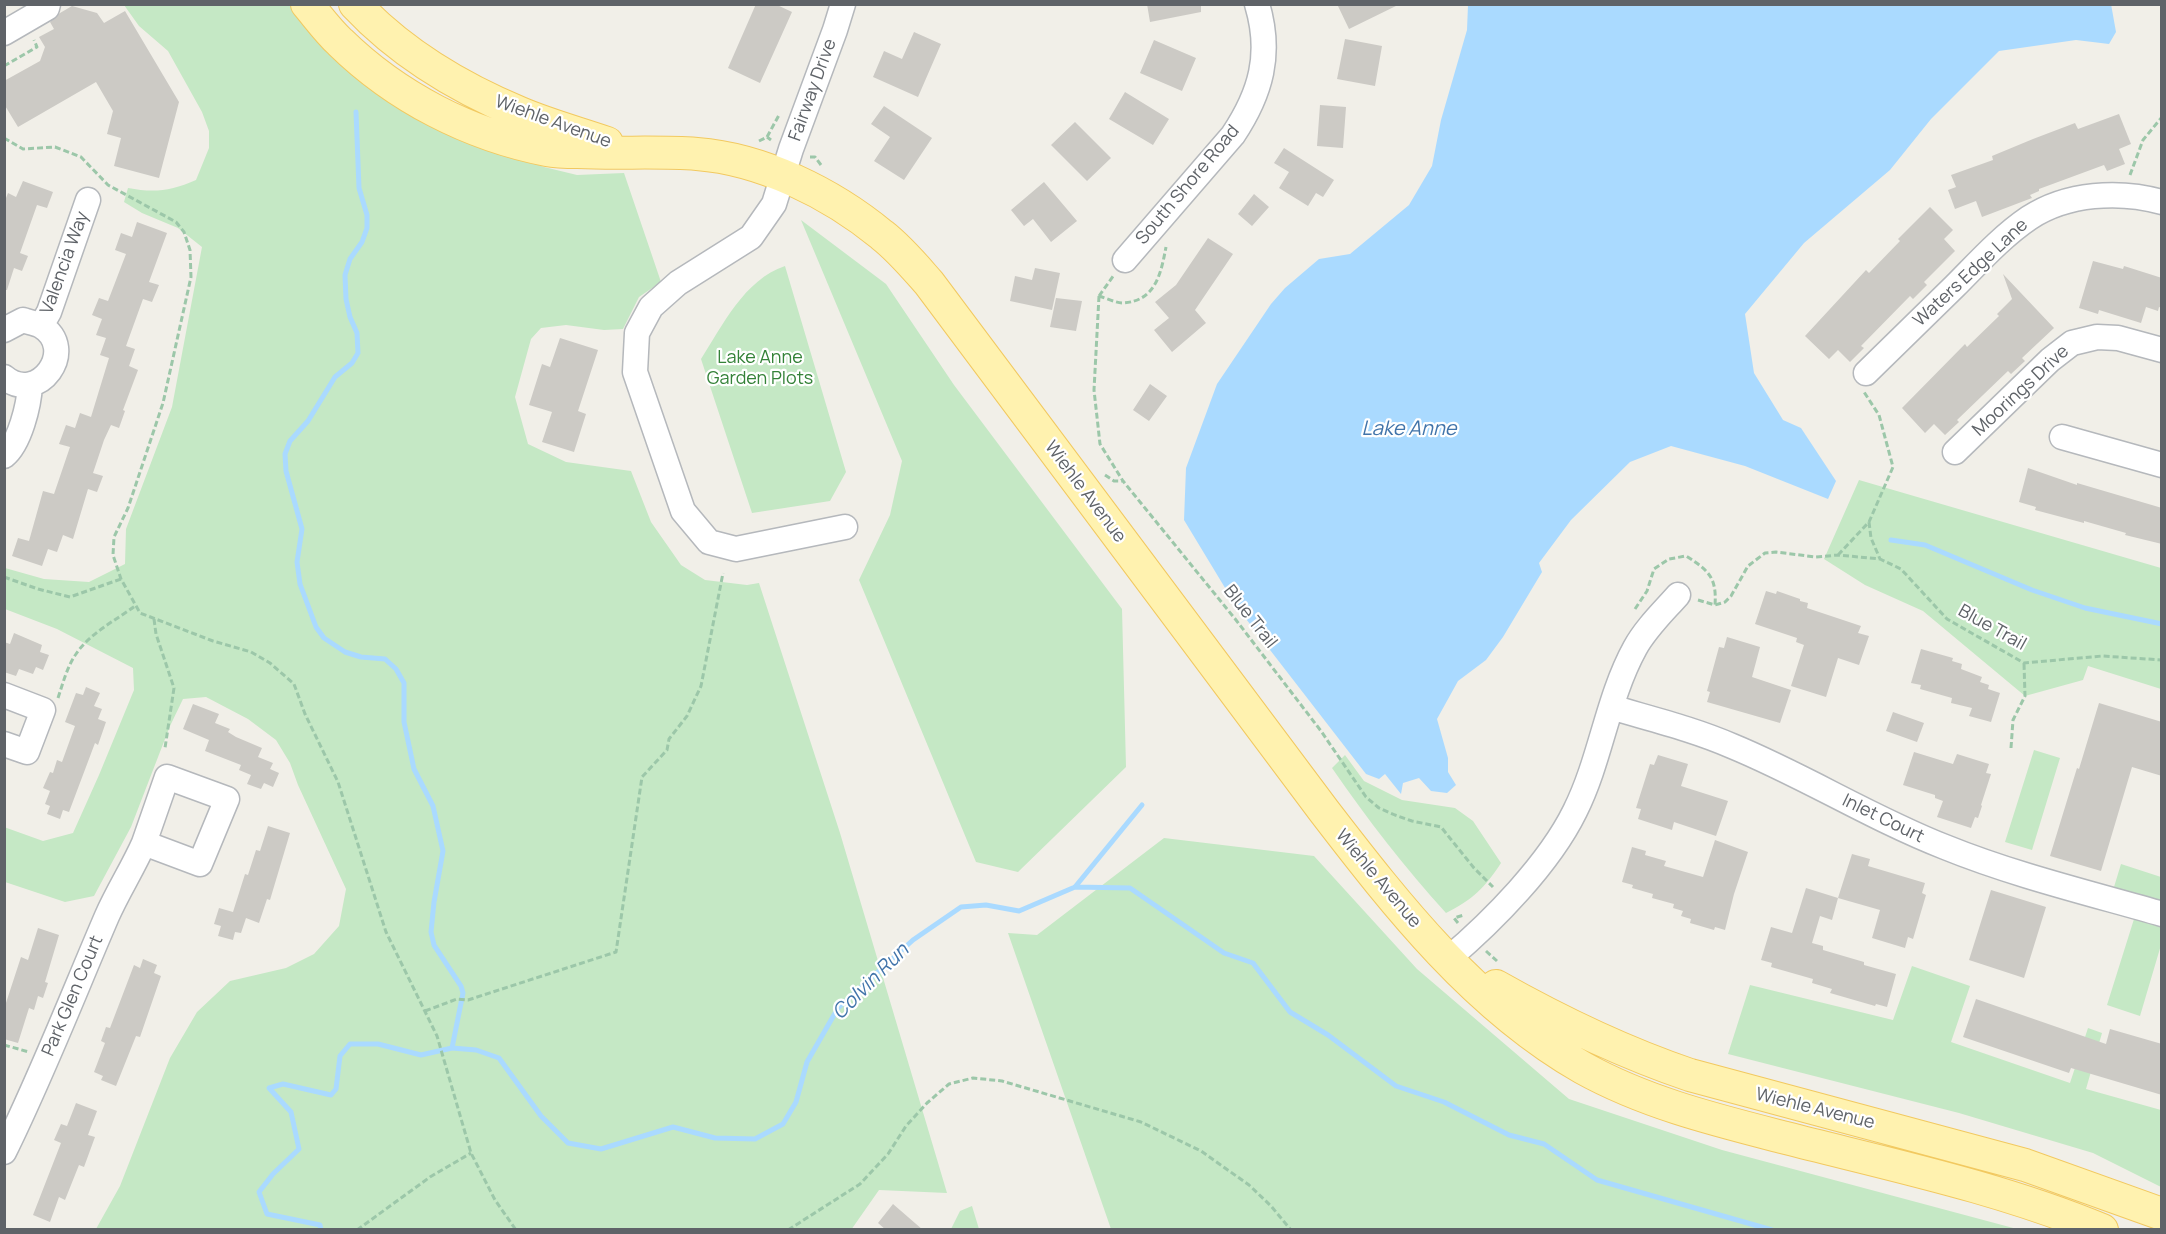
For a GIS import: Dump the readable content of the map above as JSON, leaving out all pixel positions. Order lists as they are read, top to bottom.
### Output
{
  "streets": {
    "main road": ["Wiehle Avenue"],
    "street": [
      "Fairway Drive",
      "South Shore Road",
      "Valencia Way",
      "Waters Edge Lane",
      "Moorings Drive",
      "Inlet Court",
      "Park Glen Court"
    ],
    "path": ["Blue Trail"]
  },
  "crossings": [
    ["Fairway Drive", "Wiehle Avenue"]
  ],
  "water": ["Lake Anne", "Colvin Run"],
  "parks": ["Lake Anne Garden Plots"]
}
